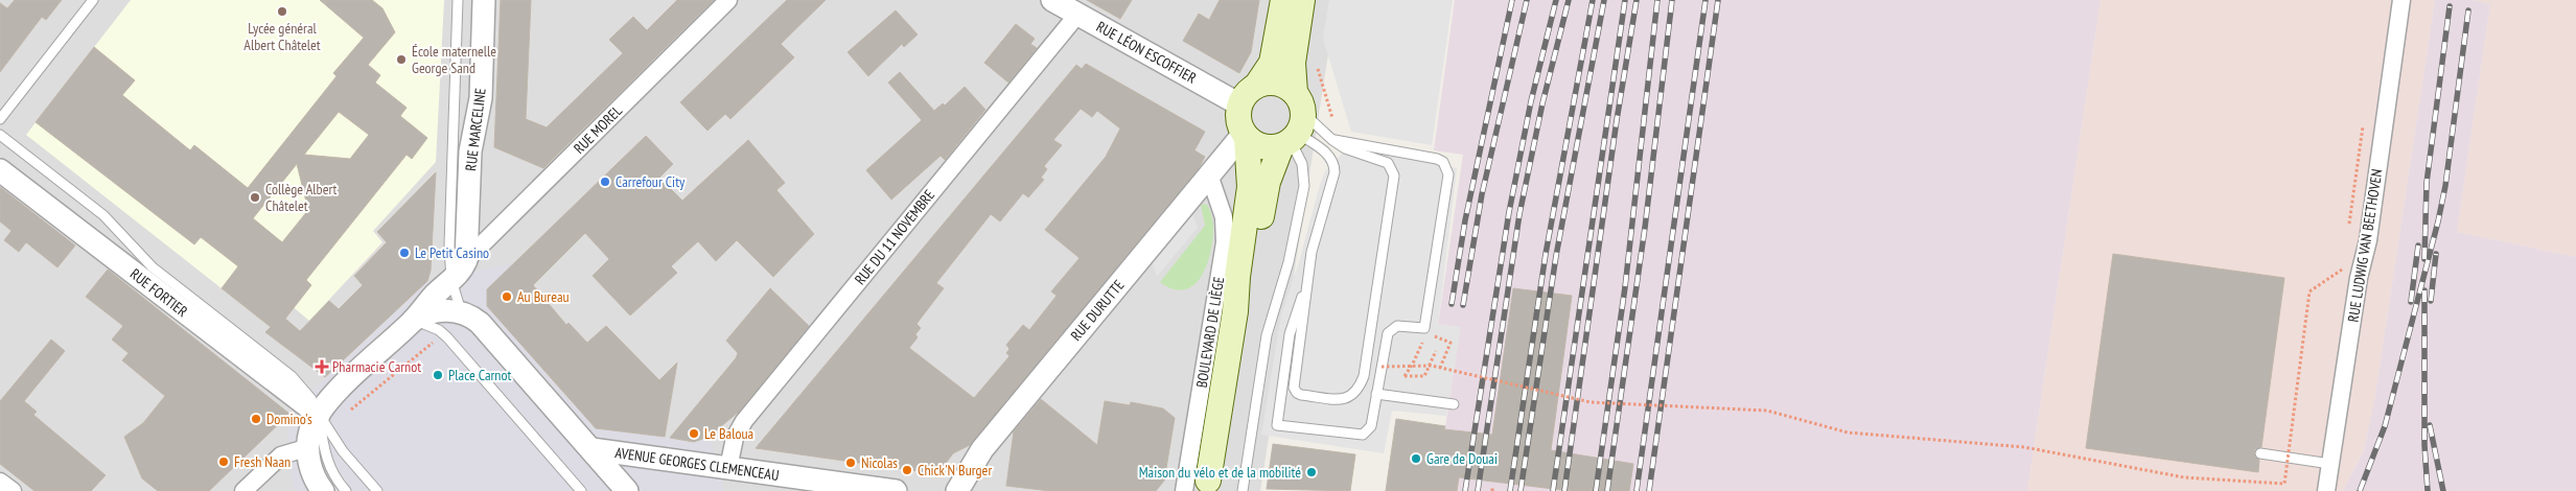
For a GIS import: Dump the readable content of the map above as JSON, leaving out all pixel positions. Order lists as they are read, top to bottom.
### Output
{
  "streets": {
    "main road": ["BOULEVARD DE LIÈGE"],
    "street": [
      "RUE LÉON ESCOFFIER",
      "RUE MARCELINE",
      "RUE MOREL",
      "RUE DU 11 NOVEMBRE",
      "RUE LUDWIG VAN BEETHOVEN",
      "RUE FORTIER",
      "RUE DURUTTE",
      "AVENUE GEORGES CLEMENCEAU"
    ]
  },
  "crossings": [
    ["RUE LÉON ESCOFFIER", "RUE DU 11 NOVEMBRE"],
    ["RUE LÉON ESCOFFIER", "RUE DURUTTE"],
    ["RUE LÉON ESCOFFIER", "BOULEVARD DE LIÈGE"],
    ["RUE MARCELINE", "RUE MOREL"],
    ["RUE DU 11 NOVEMBRE", "AVENUE GEORGES CLEMENCEAU"],
    ["RUE DURUTTE", "BOULEVARD DE LIÈGE"]
  ],
  "places": {
    "other": [
      "Lycée général Albert Châtelet",
      "École maternelle George Sand",
      "Carrefour City",
      "Collège Albert Châtelet",
      "Le Petit Casino",
      "Au Bureau",
      "Place Carnot",
      "Domino's",
      "Le Baloua",
      "Gare de Douai",
      "Fresh Naan",
      "Nicolas",
      "Chick'N Burger",
      "Maison du vélo et de la mobilité"
    ],
    "health": ["Pharmacie Carnot"]
  }
}
